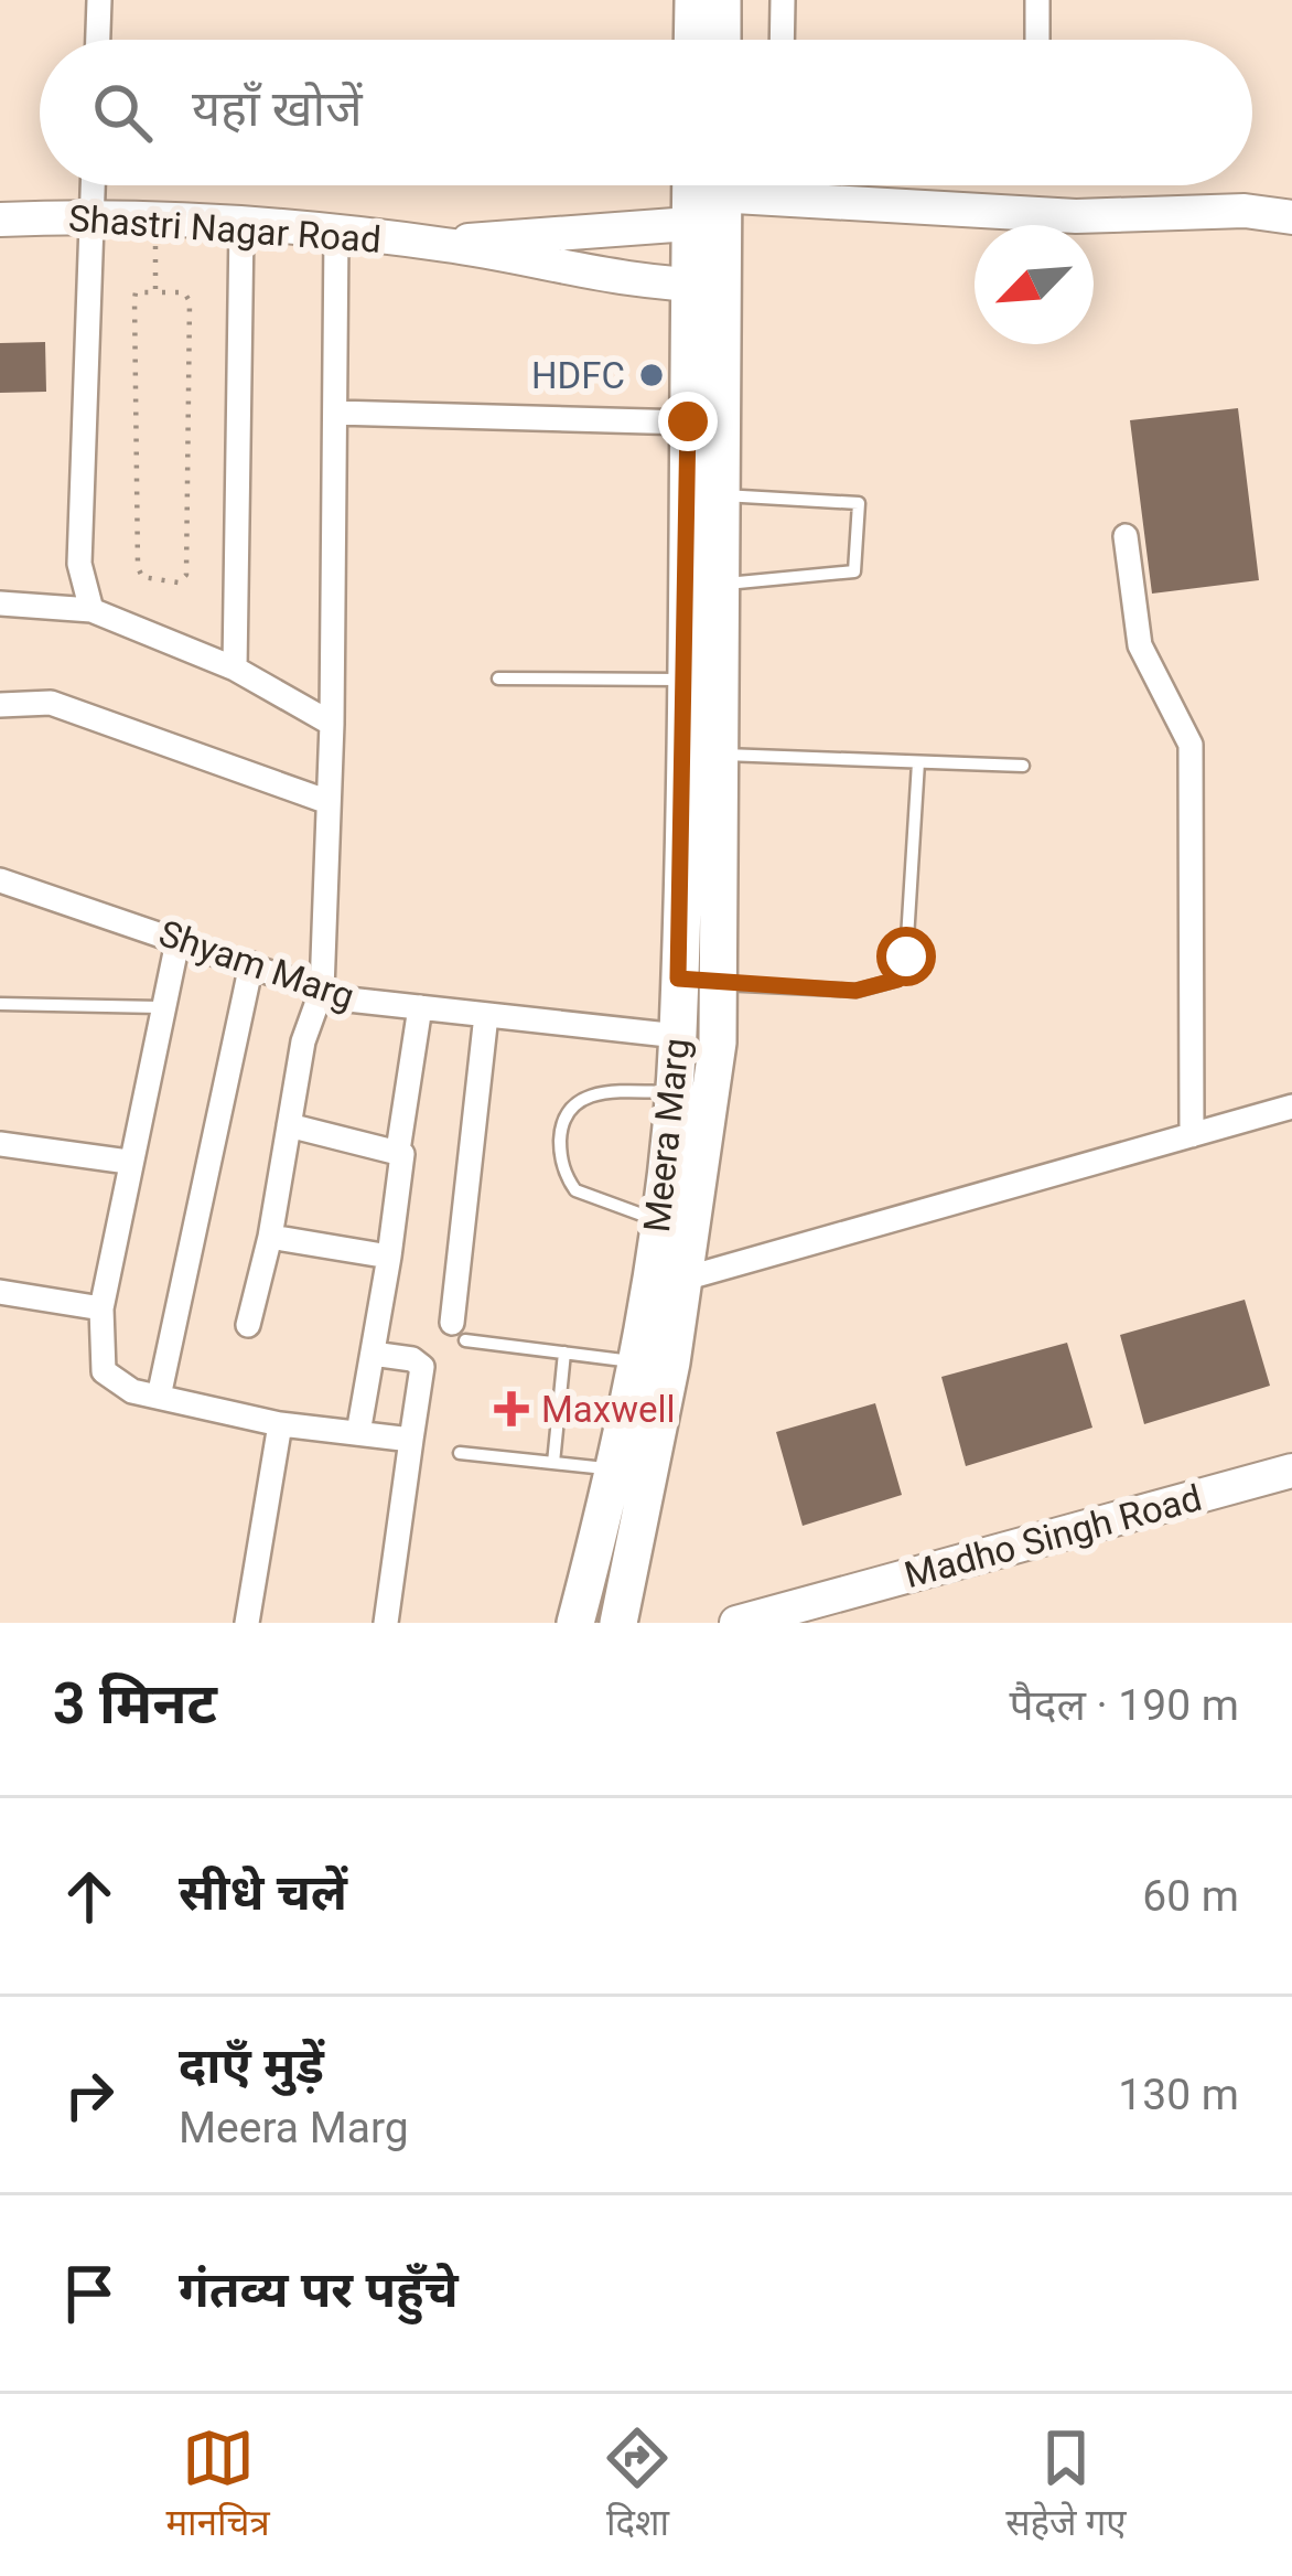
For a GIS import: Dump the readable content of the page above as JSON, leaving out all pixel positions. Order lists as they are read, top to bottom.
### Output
{
  "streets": {
    "main road": ["Meera Marg"],
    "street": ["Shastri Nagar Road", "Shyam Marg", "Madho Singh Road"]
  },
  "crossings": [
    ["Shastri Nagar Road", "Meera Marg"],
    ["Shyam Marg", "Meera Marg"]
  ],
  "places": {
    "other": ["HDFC"],
    "health": ["Maxwell"]
  },
  "north": "bottom left",
  "page": {
    "search": "यहाँ खोजें",
    "heading": ["3 मिनट", "पैदल · 190 m"],
    "list": [
      ["सीधे चलें", "60 m"],
      ["दाएँ मुड़ें", "Meera Marg", "130 m"],
      "गंतव्य पर पहुँचे"
    ],
    "nav": ["मानचित्र", "दिशा", "सहेजे गए"]
  }
}
